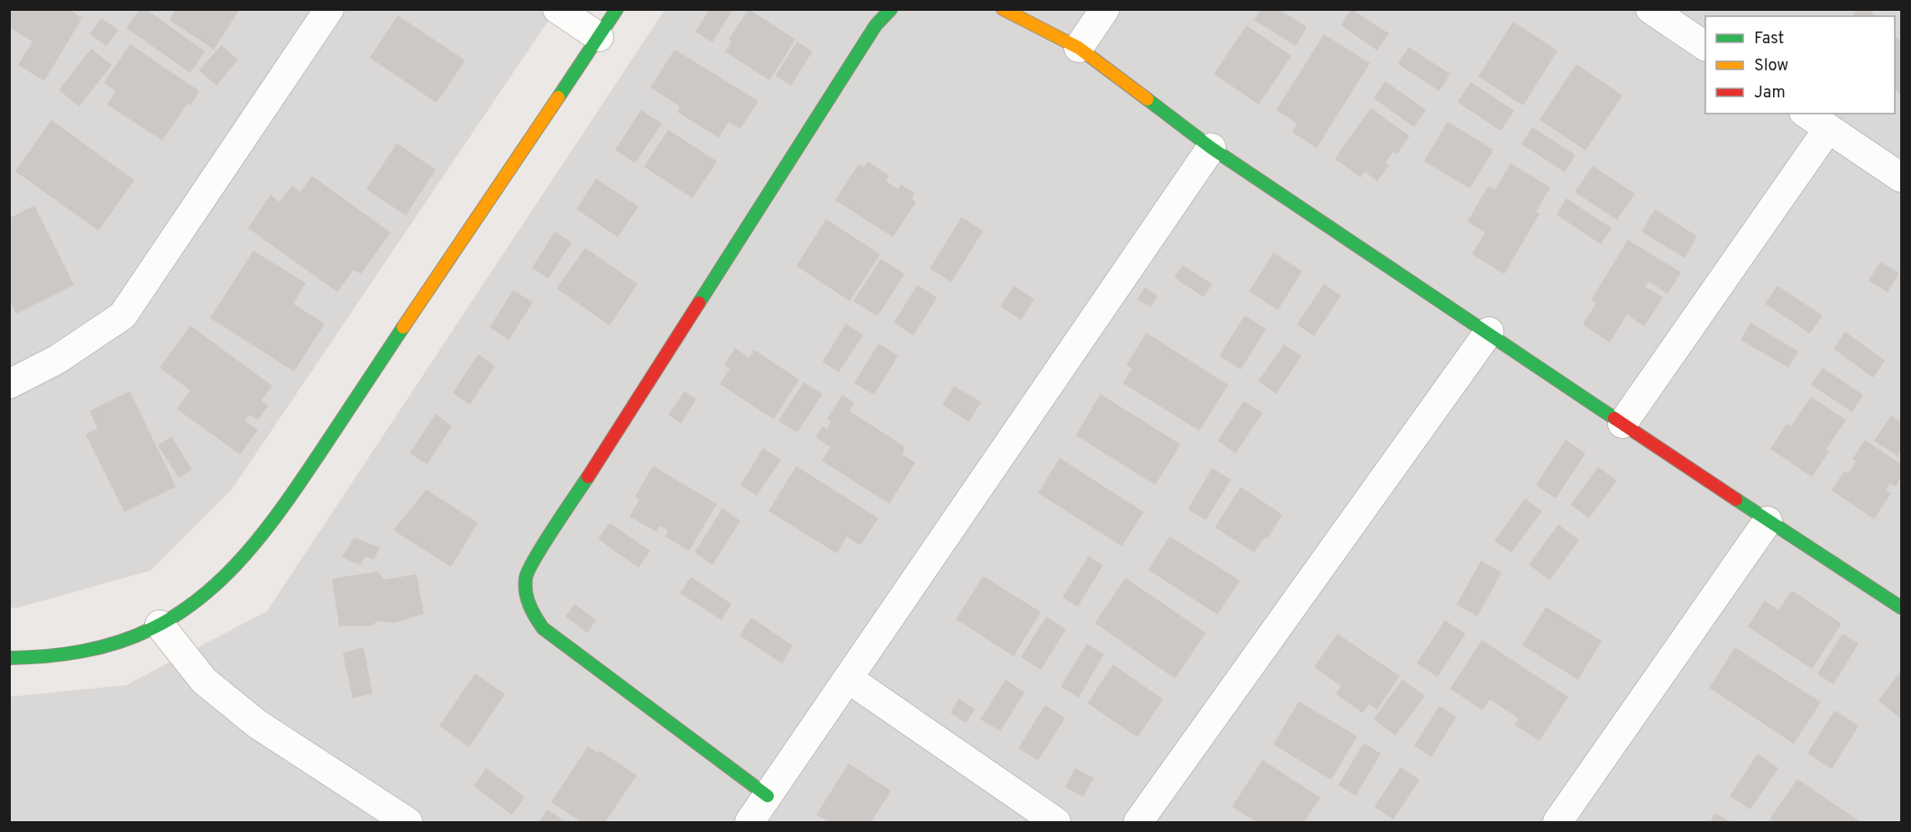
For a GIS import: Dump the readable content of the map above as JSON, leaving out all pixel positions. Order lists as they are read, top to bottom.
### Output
{
  "legend": ["Fast", "Slow", "Jam"]
}
